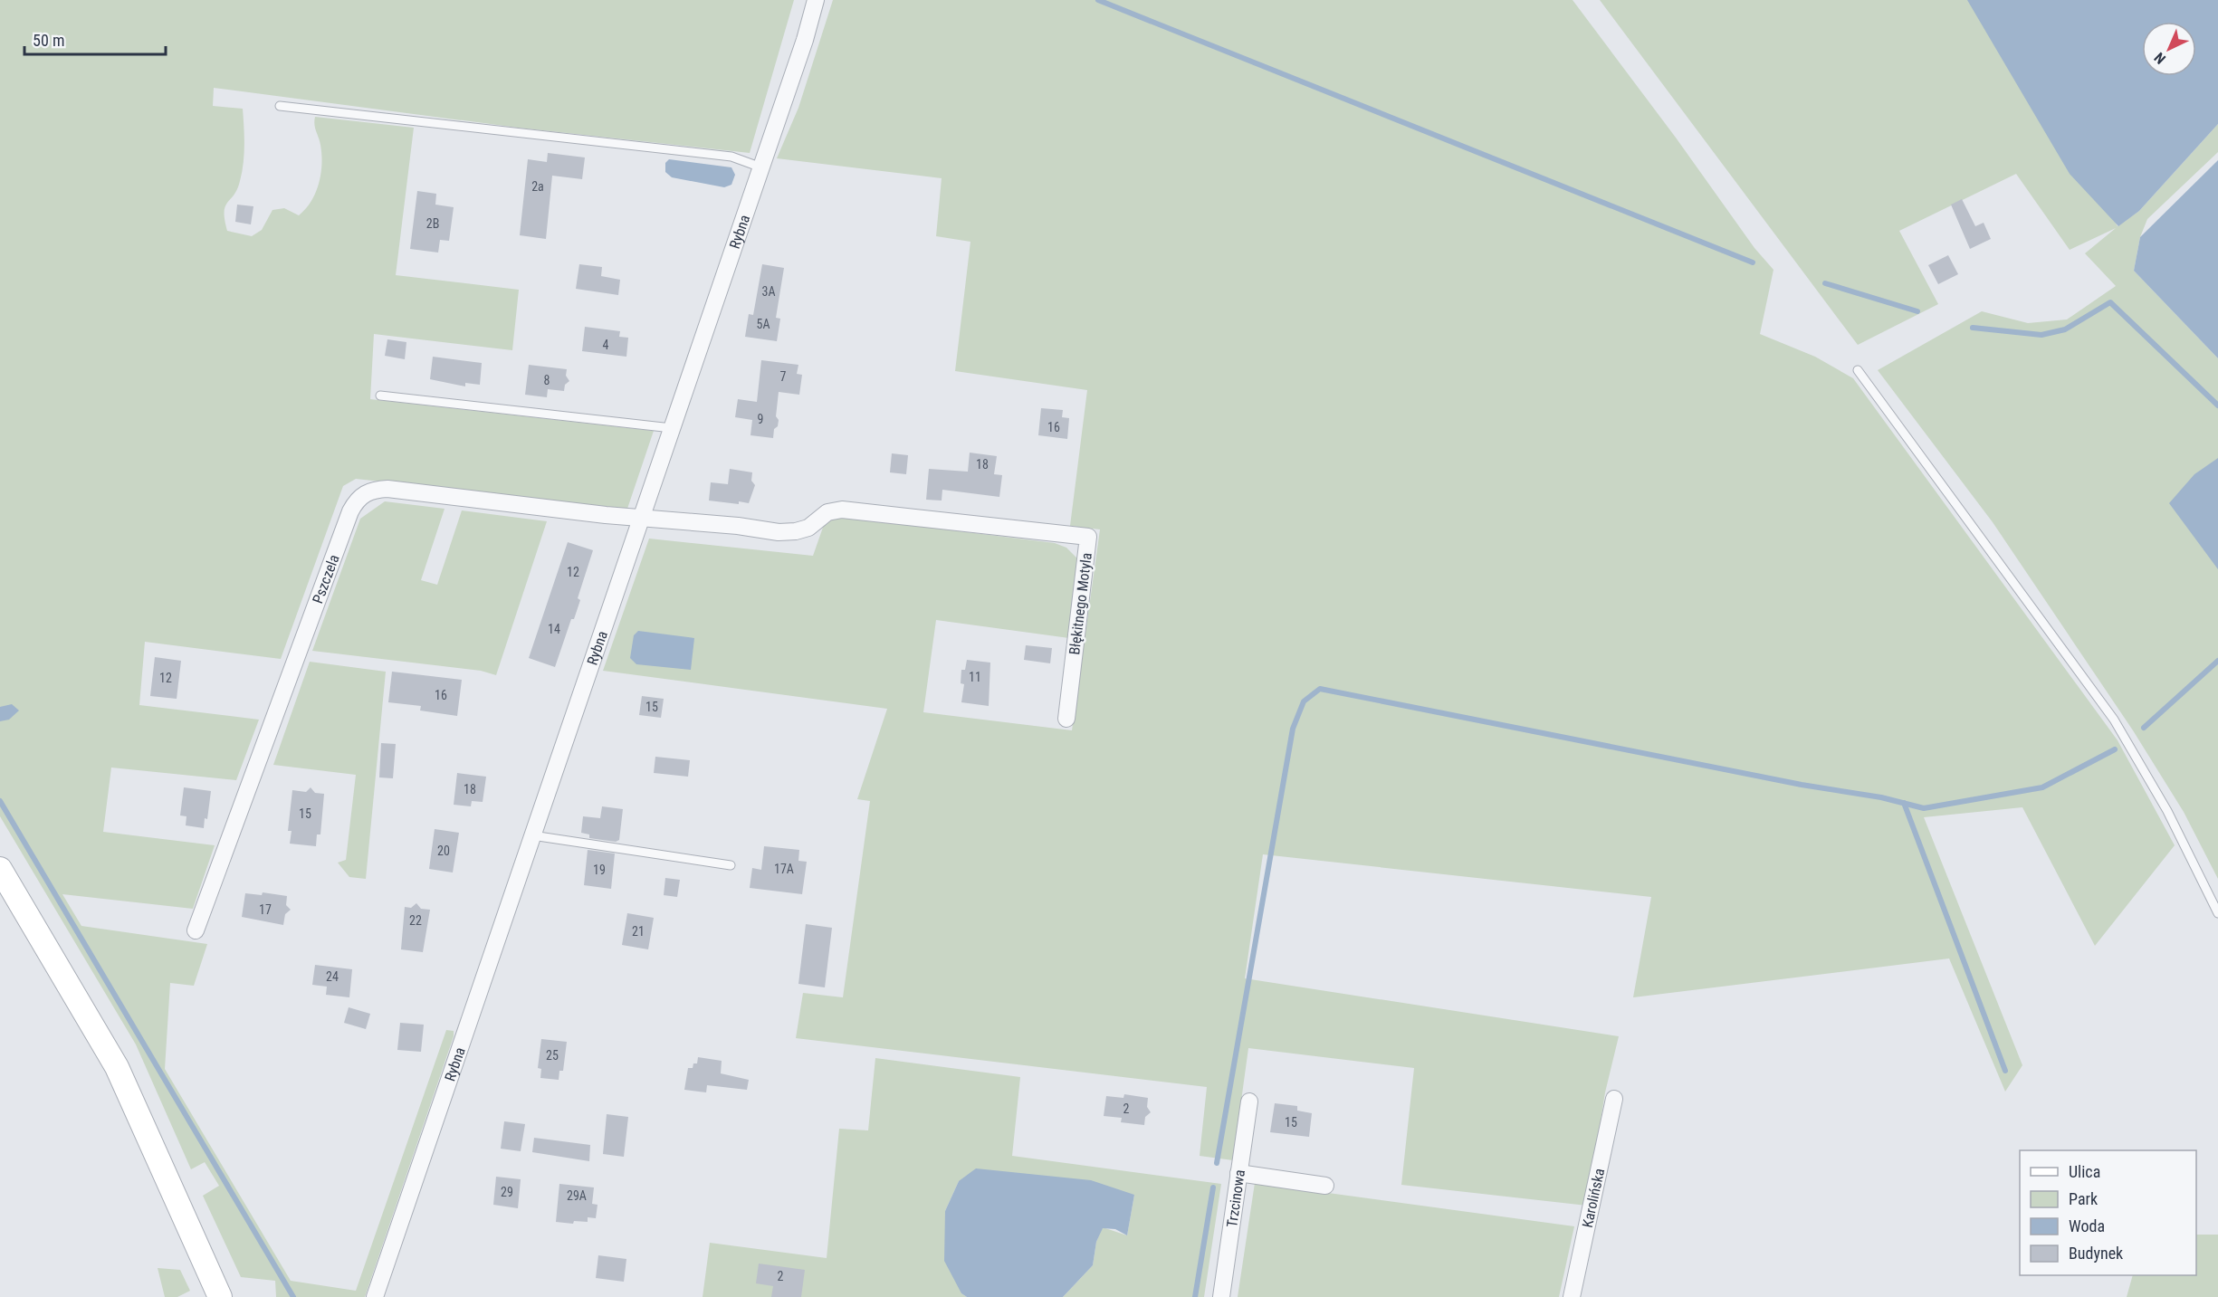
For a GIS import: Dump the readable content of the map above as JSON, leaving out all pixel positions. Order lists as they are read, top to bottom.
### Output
{
  "streets": {
    "street": [
      "Rybna",
      "Pszczela",
      "Błękitnego Motyla",
      "Karolińska",
      "Trzcinowa"
    ]
  },
  "crossings": [
    ["Rybna", "Pszczela"],
    ["Pszczela", "Błękitnego Motyla"]
  ],
  "house_numbers": [
    "2a",
    "2B",
    "3A",
    "5A",
    "4",
    "7",
    "8",
    "9",
    "16",
    "18",
    "12",
    "14",
    "11",
    "12",
    "16",
    "15",
    "18",
    "15",
    "20",
    "17A",
    "19",
    "17",
    "22",
    "21",
    "24",
    "25",
    "2",
    "15",
    "29",
    "29A",
    "2"
  ],
  "legend": [
    "Ulica",
    "Park",
    "Woda",
    "Budynek"
  ],
  "scale_bar": "50 m",
  "north": "bottom left"
}
